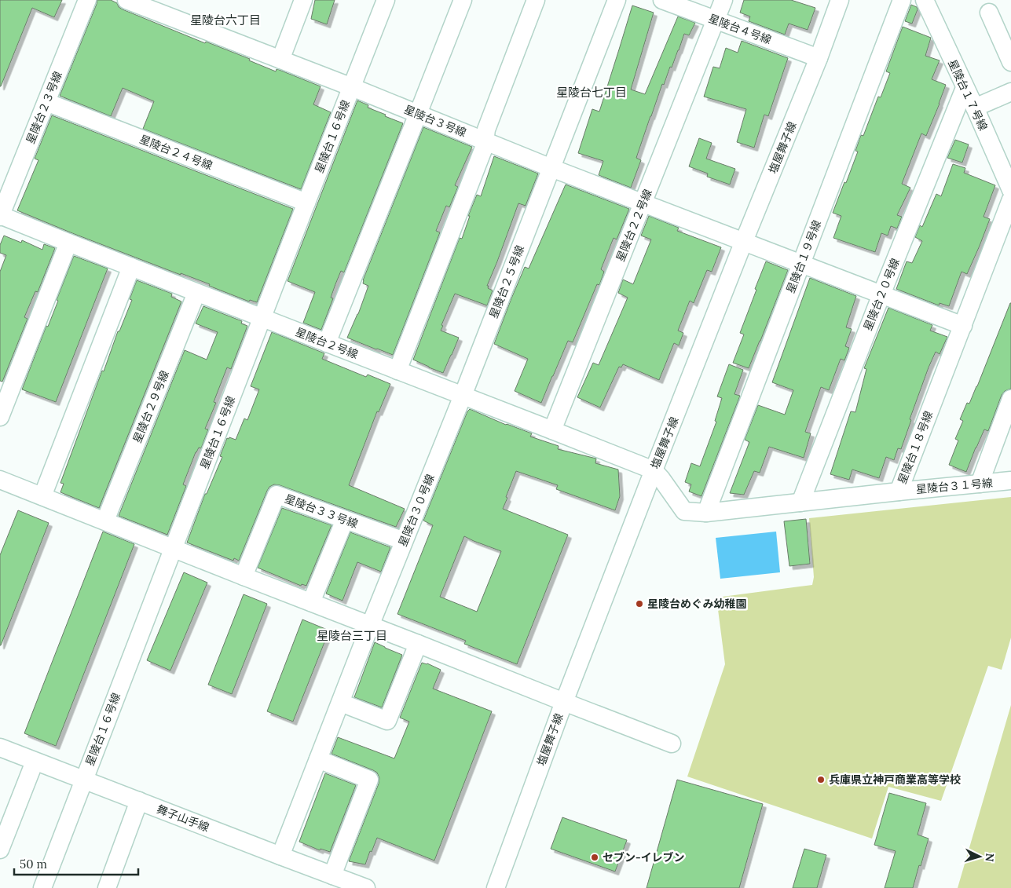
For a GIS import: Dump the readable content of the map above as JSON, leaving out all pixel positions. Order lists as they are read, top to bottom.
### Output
{
  "streets": {
    "street": [
      "星陵台４号線",
      "星陵台１７号線",
      "星陵台２３号線",
      "星陵台３号線",
      "星陵台１６号線",
      "塩屋舞子線",
      "星陵台２４号線",
      "星陵台２２号線",
      "星陵台１９号線",
      "星陵台２５号線",
      "星陵台２０号線",
      "星陵台２号線",
      "星陵台２９号線",
      "星陵台１８号線",
      "星陵台３１号線",
      "星陵台３０号線",
      "星陵台３３号線",
      "舞子山手線"
    ]
  },
  "crossings": [
    ["星陵台４号線", "塩屋舞子線"],
    ["星陵台４号線", "星陵台２２号線"],
    ["星陵台１７号線", "星陵台２０号線"],
    ["星陵台２３号線", "星陵台２４号線"],
    ["星陵台２３号線", "星陵台２号線"],
    ["星陵台３号線", "星陵台１６号線"],
    ["星陵台３号線", "塩屋舞子線"],
    ["星陵台３号線", "星陵台２２号線"],
    ["星陵台３号線", "星陵台１９号線"],
    ["星陵台３号線", "星陵台２５号線"],
    ["星陵台３号線", "星陵台２０号線"],
    ["星陵台３号線", "星陵台１８号線"],
    ["星陵台１６号線", "星陵台２４号線"],
    ["星陵台１６号線", "星陵台２号線"],
    ["星陵台１６号線", "舞子山手線"],
    ["塩屋舞子線", "星陵台２号線"],
    ["塩屋舞子線", "星陵台１８号線"],
    ["星陵台２２号線", "星陵台２号線"],
    ["星陵台１９号線", "星陵台１８号線"],
    ["星陵台２５号線", "星陵台２号線"],
    ["星陵台２５号線", "星陵台３０号線"],
    ["星陵台２０号線", "星陵台１８号線"],
    ["星陵台２号線", "星陵台２９号線"],
    ["星陵台２号線", "星陵台１８号線"],
    ["星陵台２号線", "星陵台３０号線"],
    ["星陵台１８号線", "星陵台３１号線"],
    ["星陵台３０号線", "星陵台３３号線"],
    ["星陵台３０号線", "舞子山手線"]
  ],
  "districts": ["星陵台六丁目", "星陵台七丁目", "星陵台三丁目"],
  "places": ["星陵台めぐみ幼稚園", "兵庫県立神戸商業高等学校", "セブン-イレブン"],
  "scale_bar": "50 m",
  "north": "right"
}
